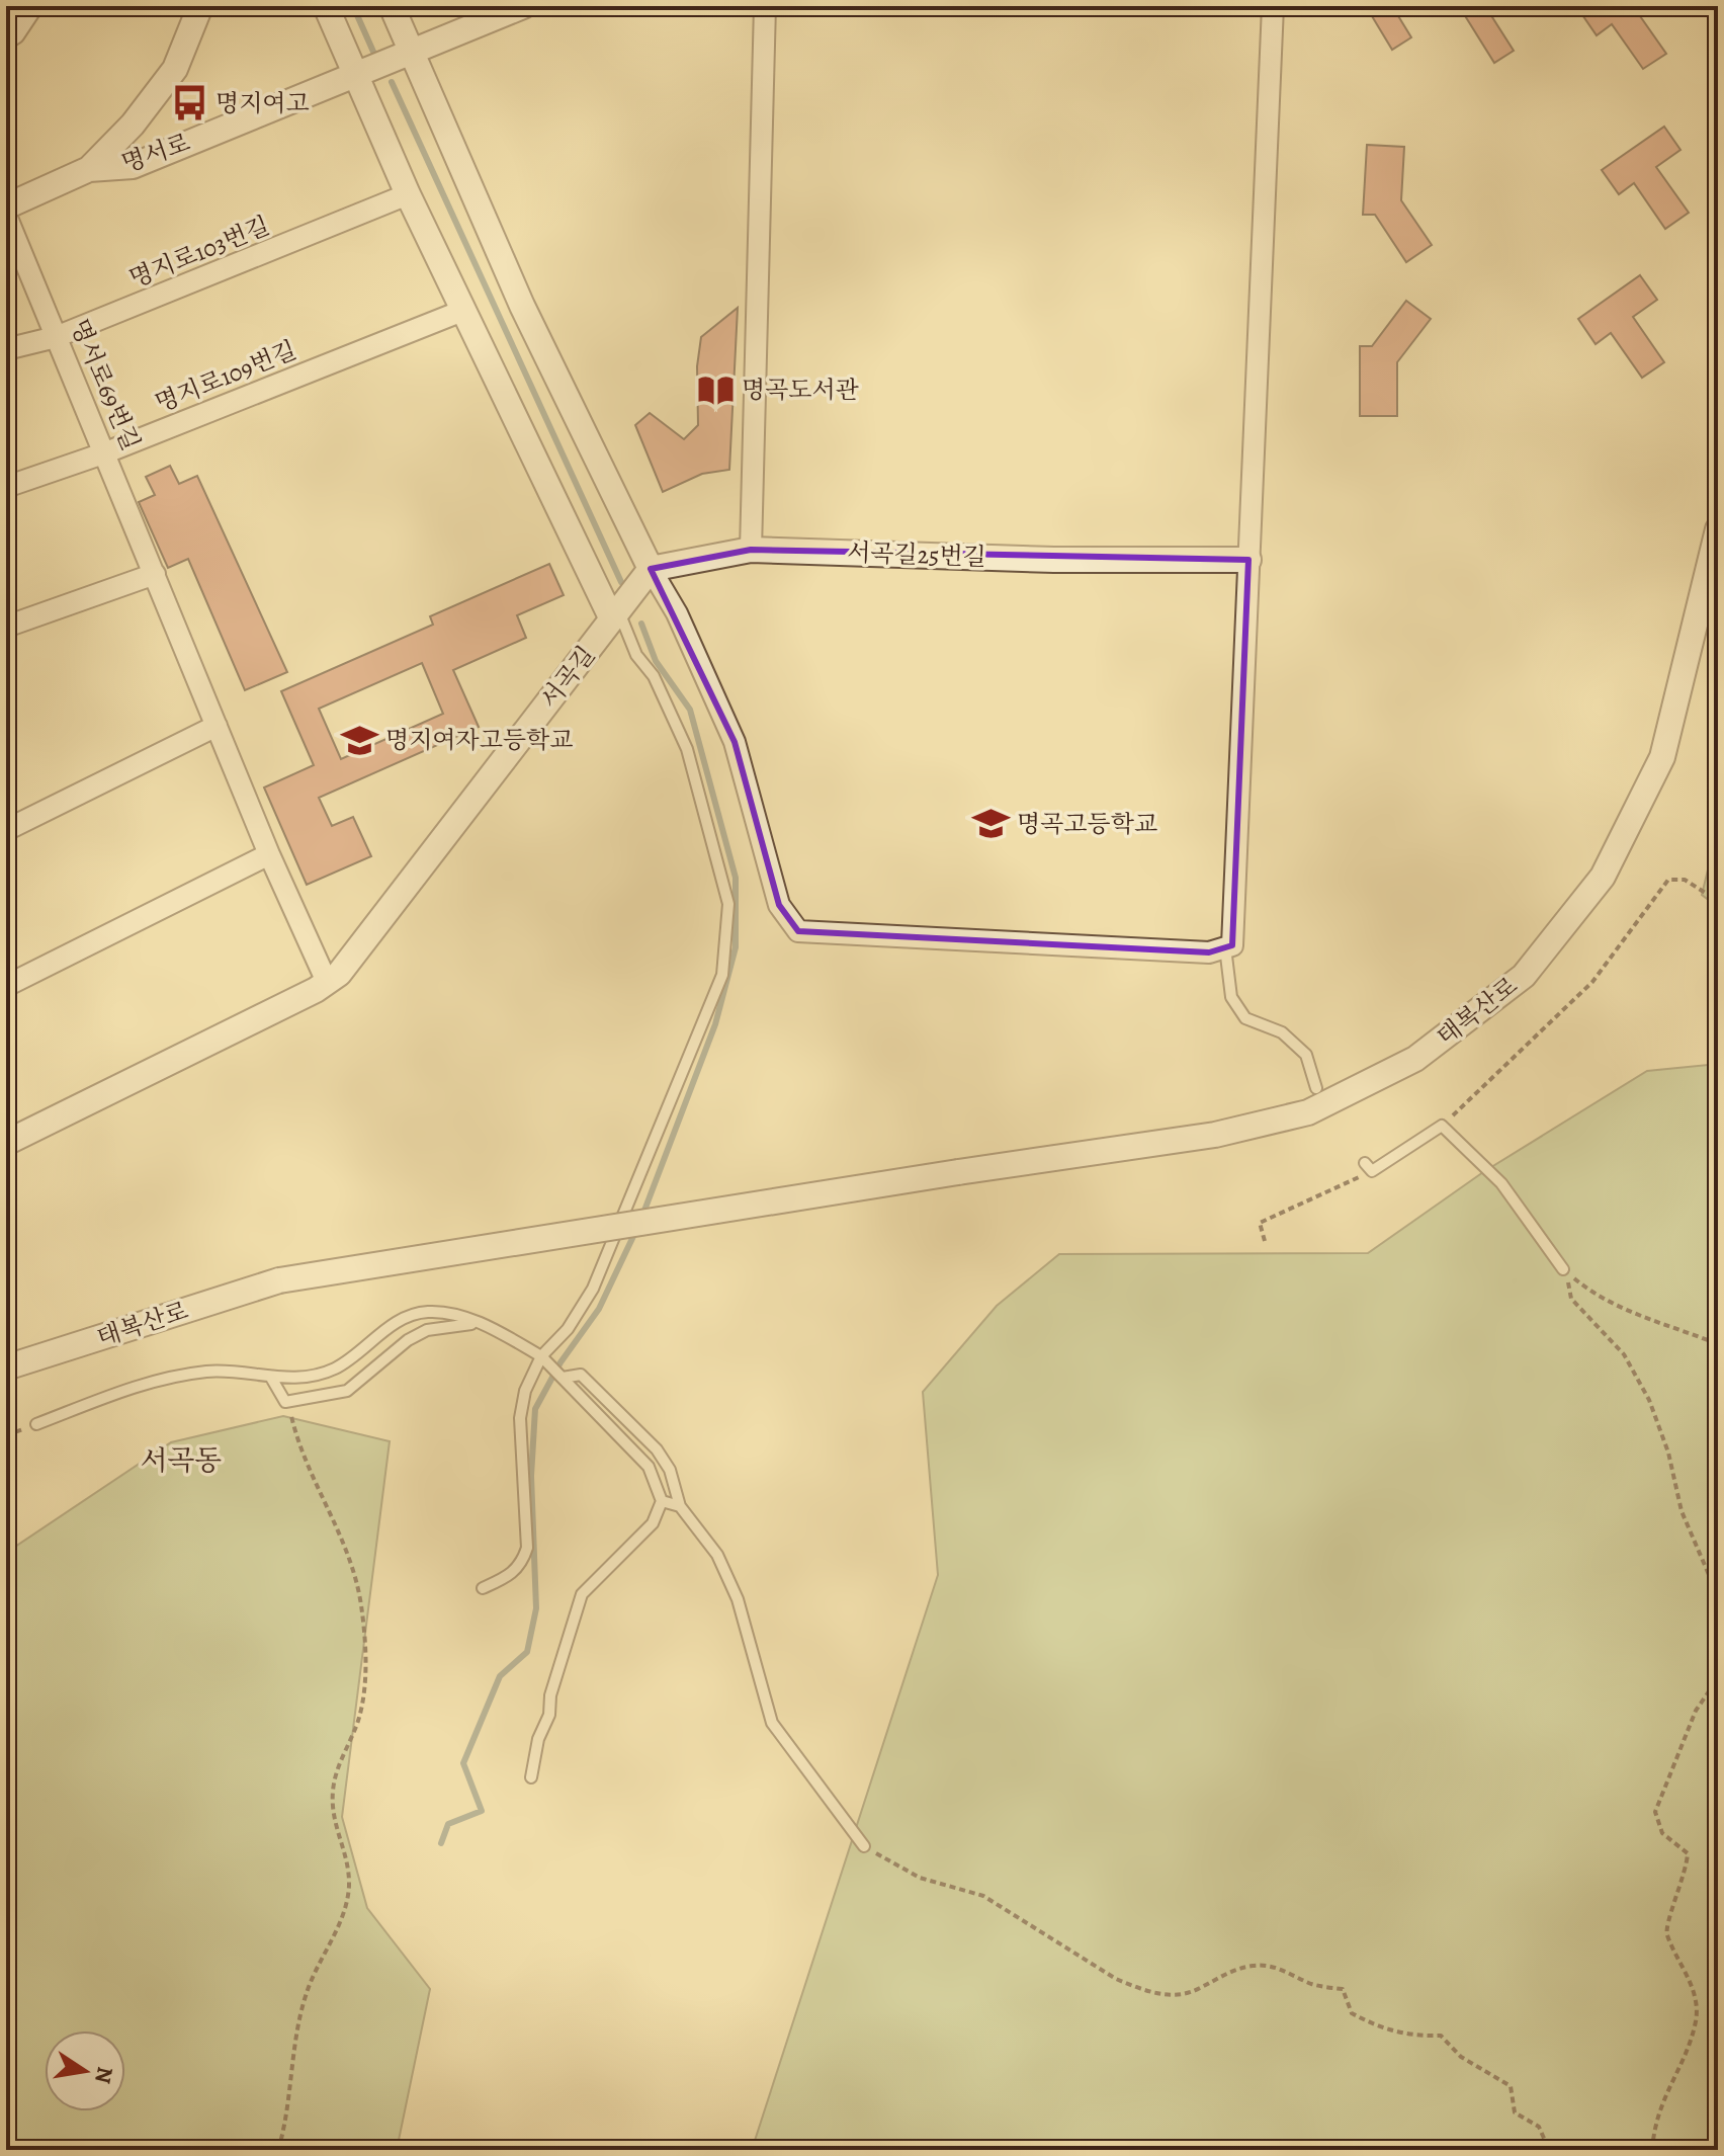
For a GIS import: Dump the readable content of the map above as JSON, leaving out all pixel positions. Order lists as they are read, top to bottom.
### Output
{
  "streets": {
    "street": [
      "명서로",
      "명지로103번길",
      "명지로109번길",
      "명서로69번길",
      "서곡길25번길",
      "서곡길",
      "태복산로"
    ]
  },
  "crossings": [
    ["명지로103번길", "명서로69번길"],
    ["명지로109번길", "명서로69번길"],
    ["명서로69번길", "서곡길"]
  ],
  "districts": ["서곡동"],
  "places": {
    "bus stop": ["명지여고"],
    "library": ["명곡도서관"],
    "school or university": ["명지여자고등학교", "명곡고등학교"]
  },
  "north": "right"
}
